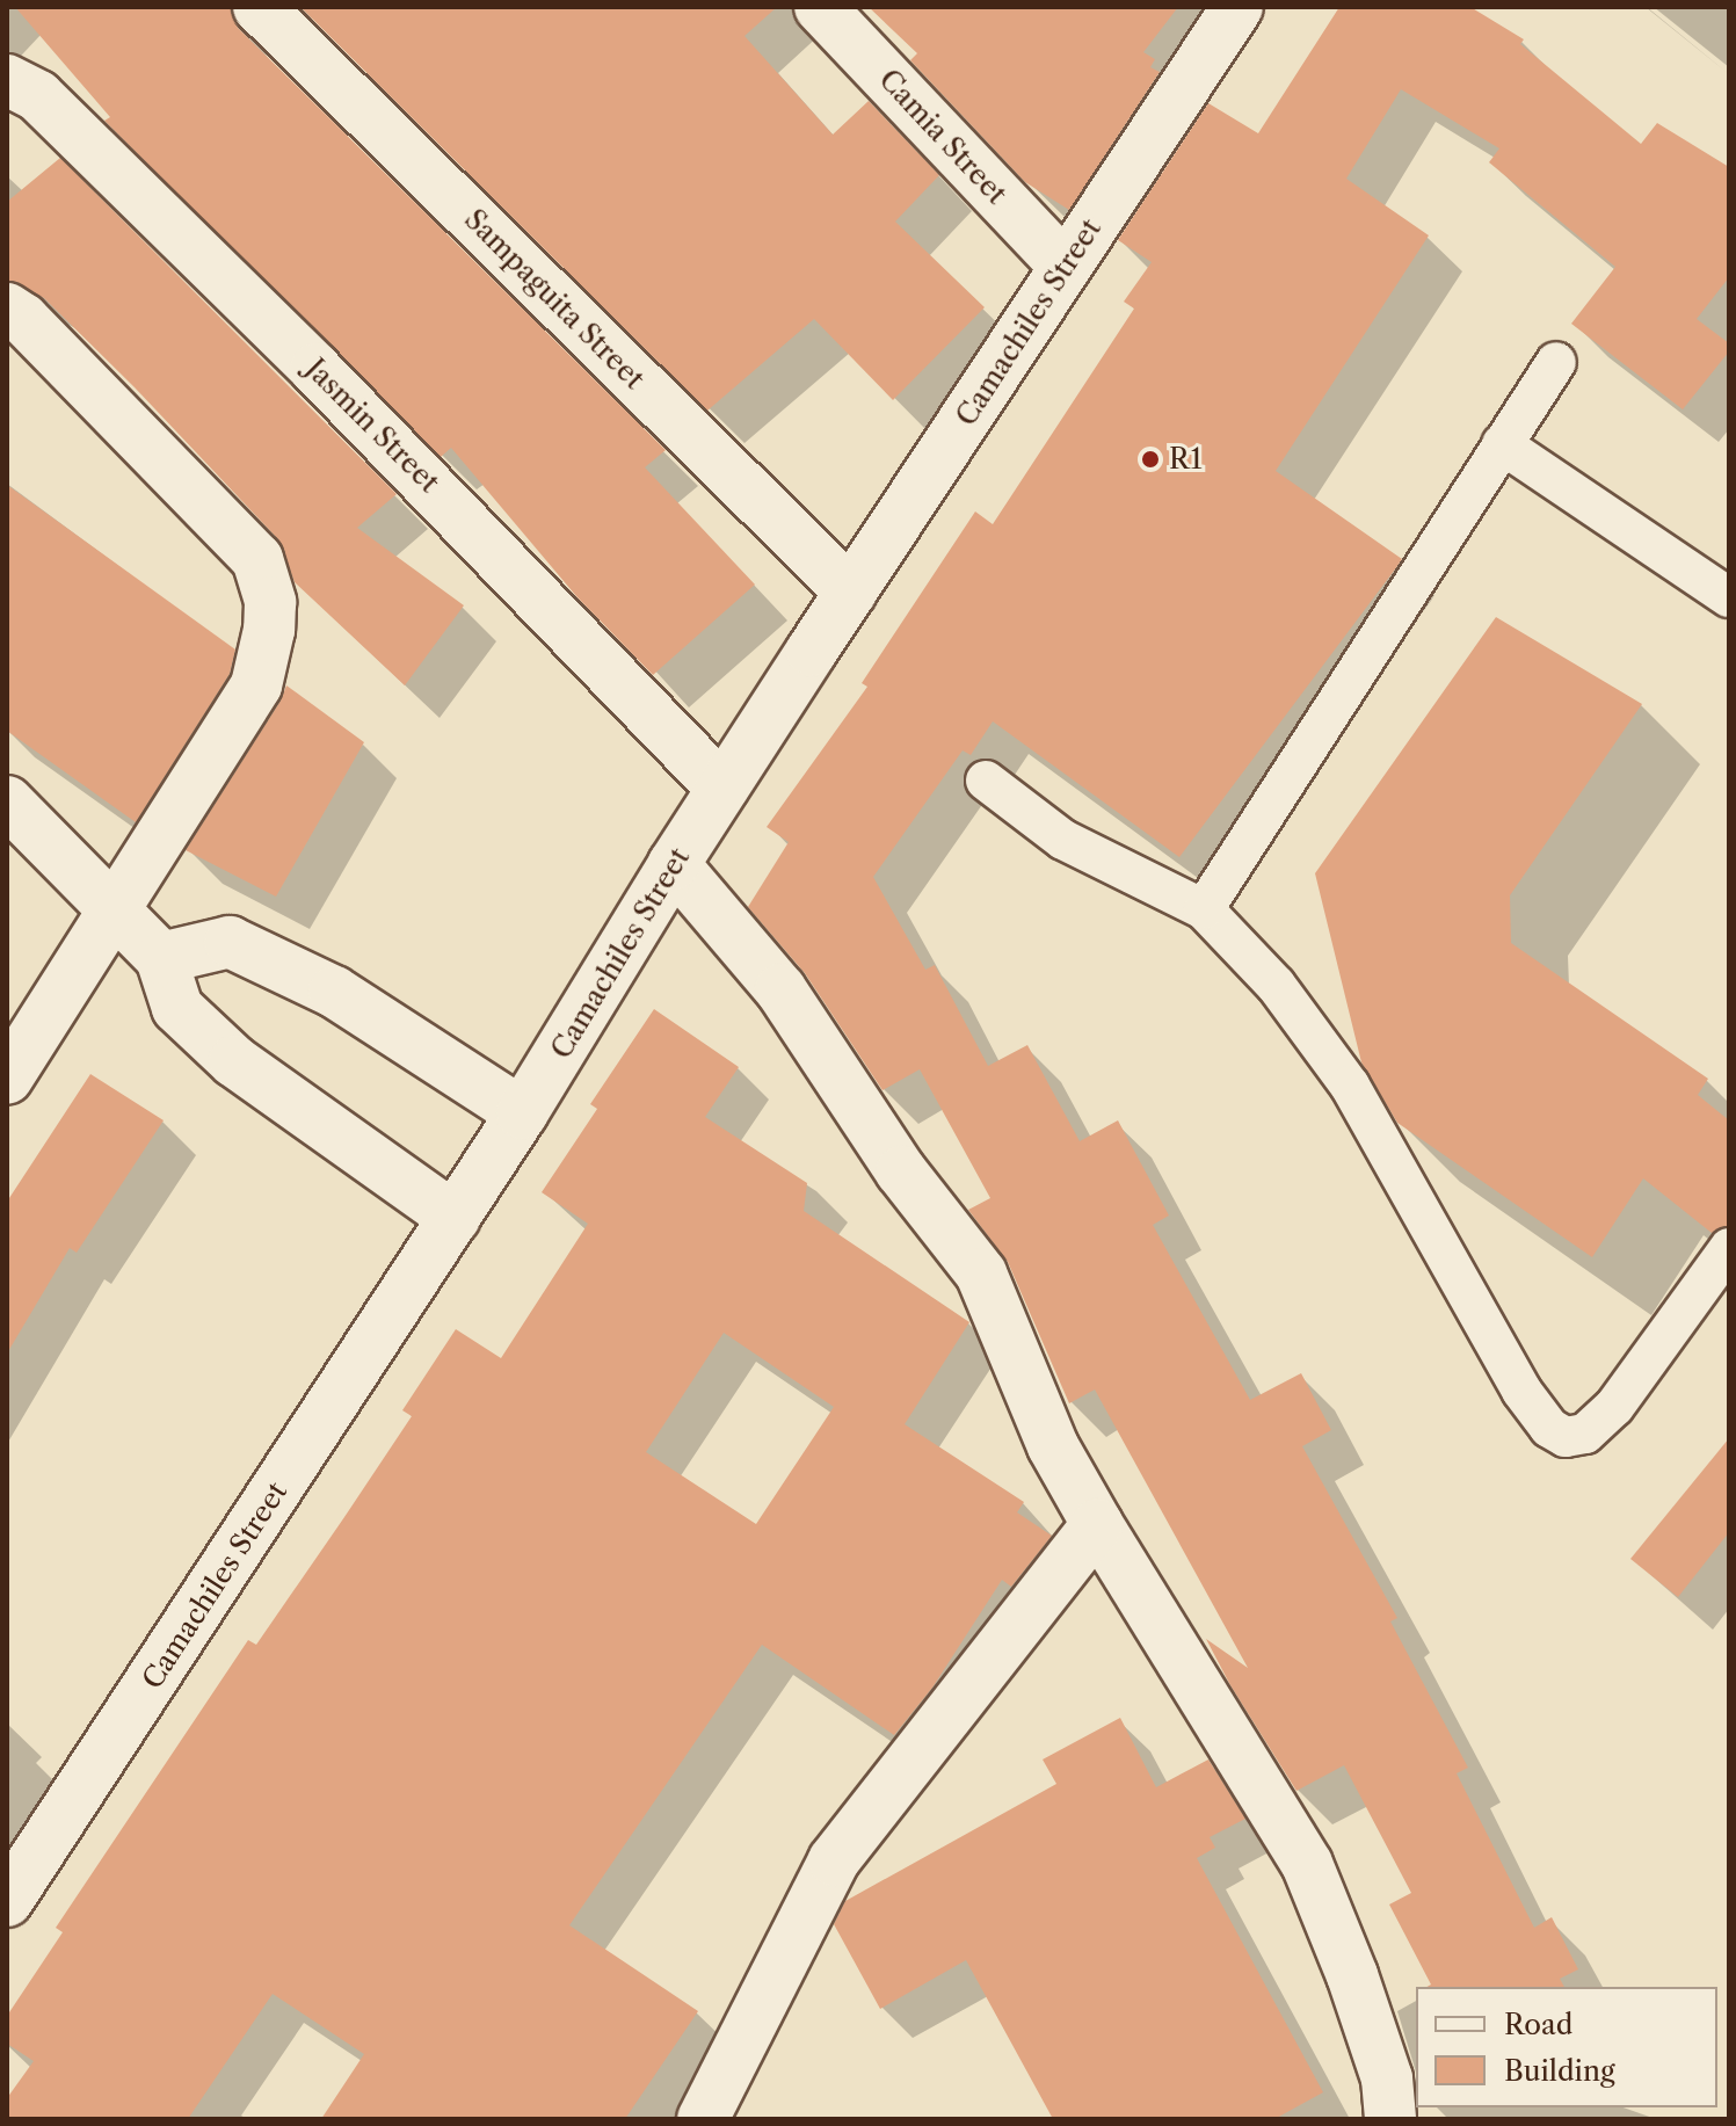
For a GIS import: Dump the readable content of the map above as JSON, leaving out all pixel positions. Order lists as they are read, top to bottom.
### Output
{
  "streets": {
    "street": [
      "Camia Street",
      "Sampaguita Street",
      "Camachiles Street",
      "Jasmin Street"
    ]
  },
  "crossings": [
    ["Camia Street", "Camachiles Street"],
    ["Sampaguita Street", "Camachiles Street"],
    ["Camachiles Street", "Jasmin Street"]
  ],
  "places": ["R1"],
  "legend": ["Road", "Building"]
}
